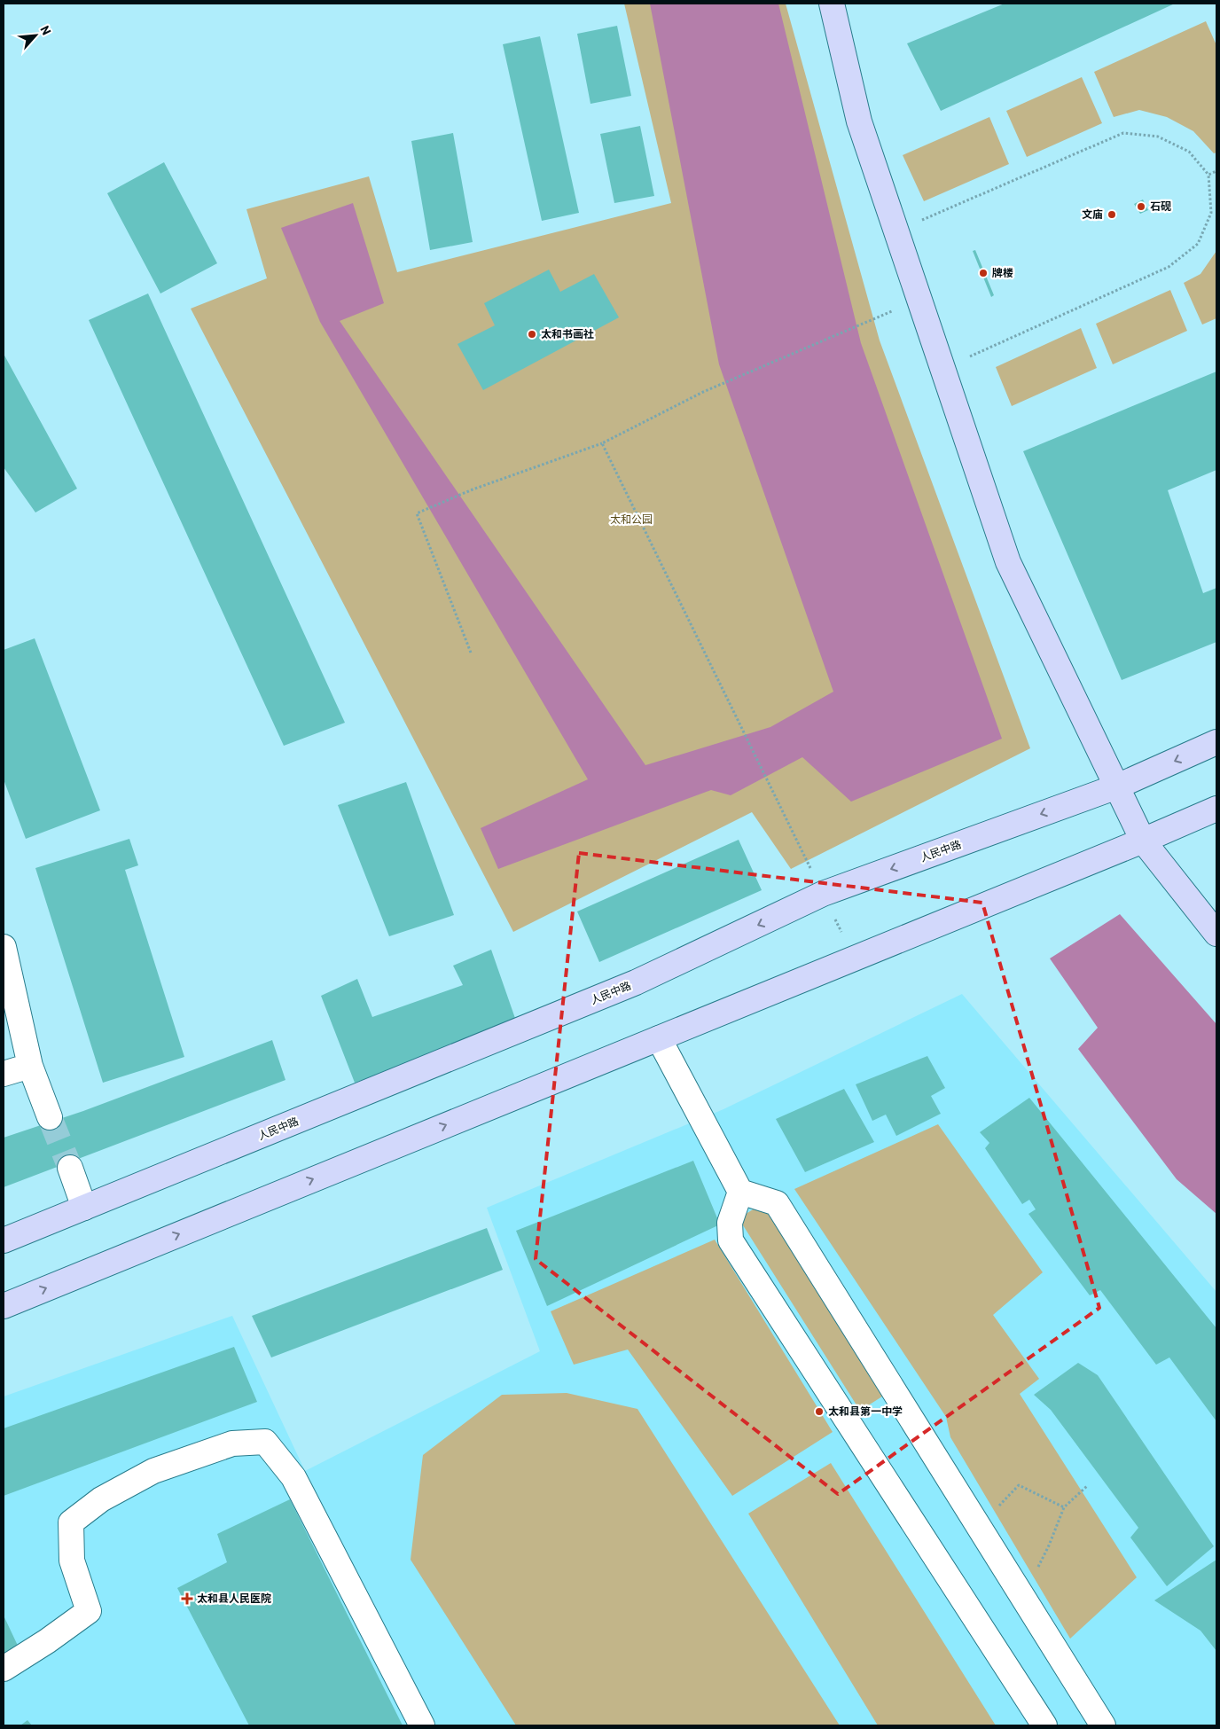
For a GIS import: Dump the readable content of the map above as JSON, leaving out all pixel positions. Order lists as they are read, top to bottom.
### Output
{
  "streets": {
    "main road": ["人民中路"]
  },
  "parks": ["太和公园"],
  "places": {
    "other": [
      "石砚",
      "文庙",
      "牌楼",
      "太和书画社",
      "太和县第一中学"
    ],
    "health": ["太和县人民医院"]
  },
  "north": "top right"
}
